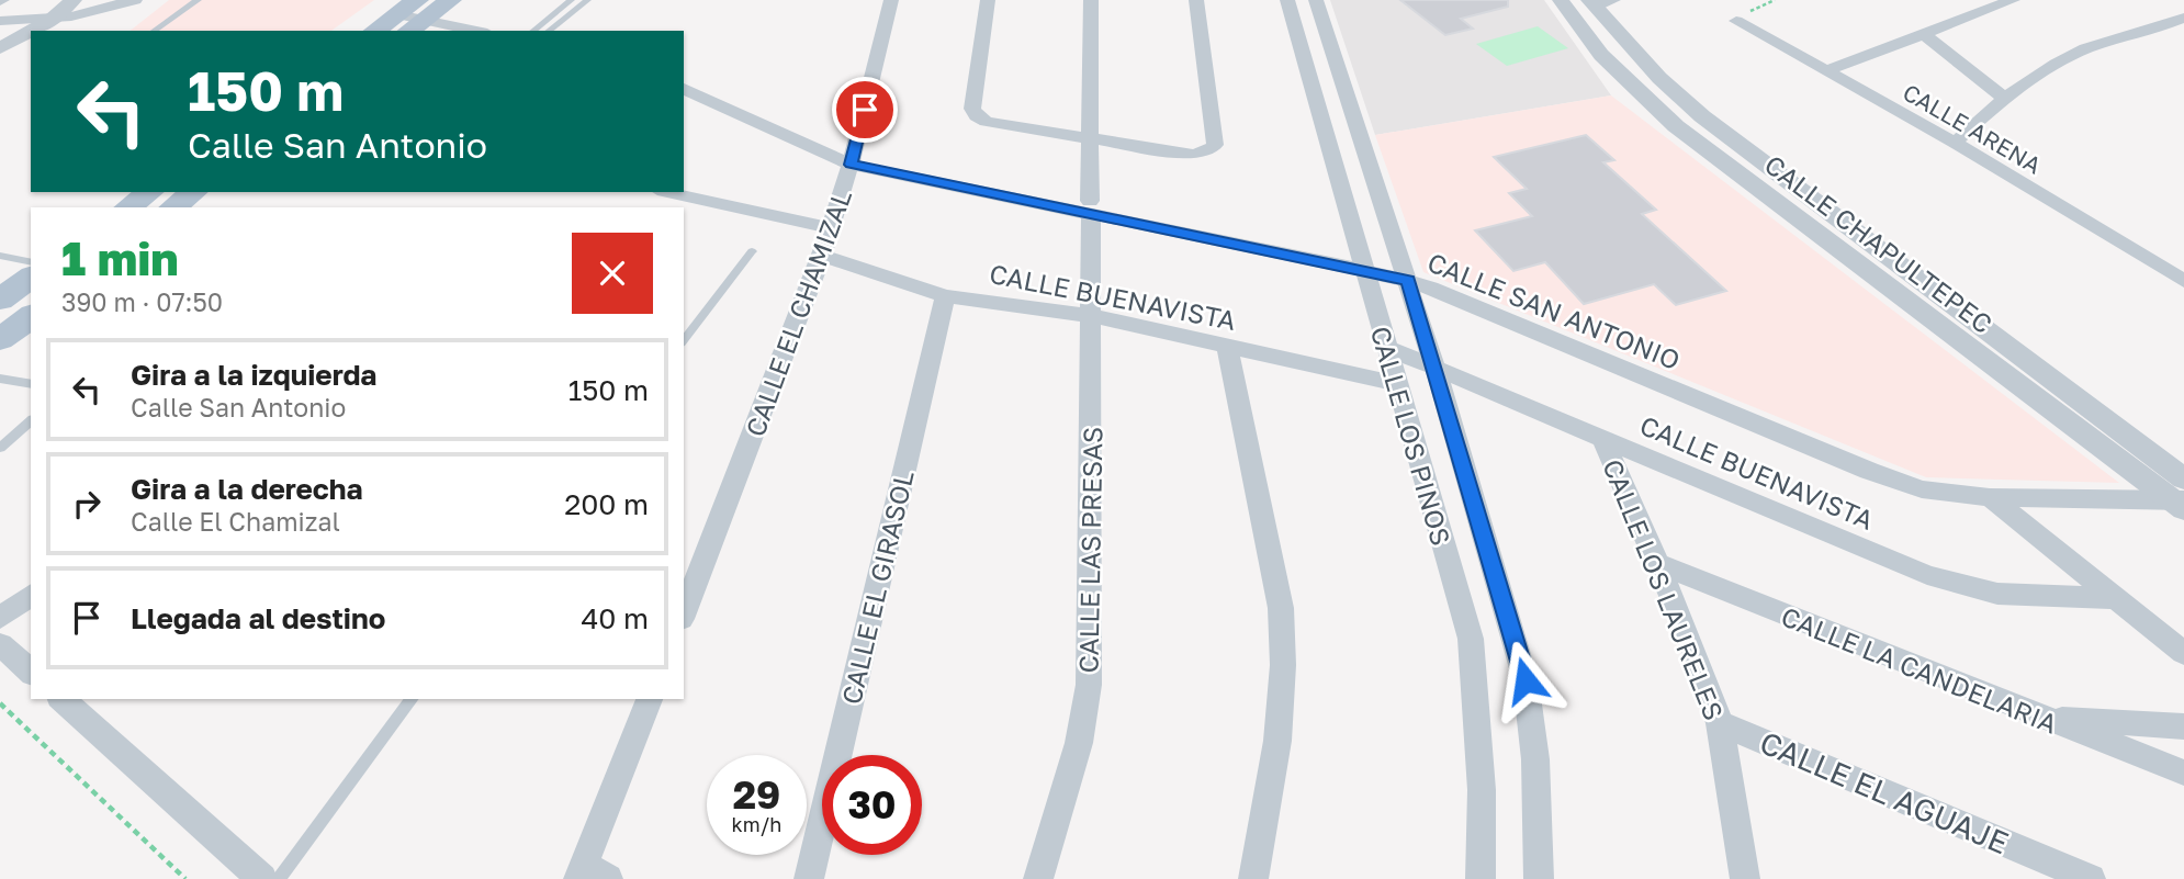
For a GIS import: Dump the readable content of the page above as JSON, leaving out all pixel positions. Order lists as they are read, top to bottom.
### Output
{
  "streets": {
    "street": [
      "CALLE ARENA",
      "CALLE CHAPULTEPEC",
      "CALLE BUENAVISTA",
      "CALLE SAN ANTONIO",
      "CALLE EL CHAMIZAL",
      "CALLE LOS PINOS",
      "CALLE LAS PRESAS",
      "CALLE EL GIRASOL",
      "CALLE LOS LAURELES",
      "CALLE LA CANDELARIA",
      "CALLE EL AGUAJE"
    ]
  },
  "crossings": [
    ["CALLE CHAPULTEPEC", "CALLE SAN ANTONIO"],
    ["CALLE BUENAVISTA", "CALLE EL CHAMIZAL"],
    ["CALLE BUENAVISTA", "CALLE LOS PINOS"],
    ["CALLE BUENAVISTA", "CALLE LAS PRESAS"],
    ["CALLE BUENAVISTA", "CALLE EL GIRASOL"],
    ["CALLE BUENAVISTA", "CALLE LOS LAURELES"],
    ["CALLE SAN ANTONIO", "CALLE EL CHAMIZAL"],
    ["CALLE SAN ANTONIO", "CALLE LOS PINOS"],
    ["CALLE SAN ANTONIO", "CALLE LAS PRESAS"],
    ["CALLE LOS LAURELES", "CALLE LA CANDELARIA"],
    ["CALLE LOS LAURELES", "CALLE EL AGUAJE"]
  ],
  "page": {
    "turn": ["150 m", "Calle San Antonio"],
    "heading": ["1 min", "390 m · 07:50"],
    "list": [
      {
        "name": "Gira a la izquierda",
        "note": "Calle San Antonio",
        "value": "150 m"
      },
      {
        "name": "Gira a la derecha",
        "note": "Calle El Chamizal",
        "value": "200 m"
      },
      {
        "name": "Llegada al destino",
        "value": "40 m"
      }
    ],
    "speed": "29 km/h",
    "limit": "30"
  }
}
